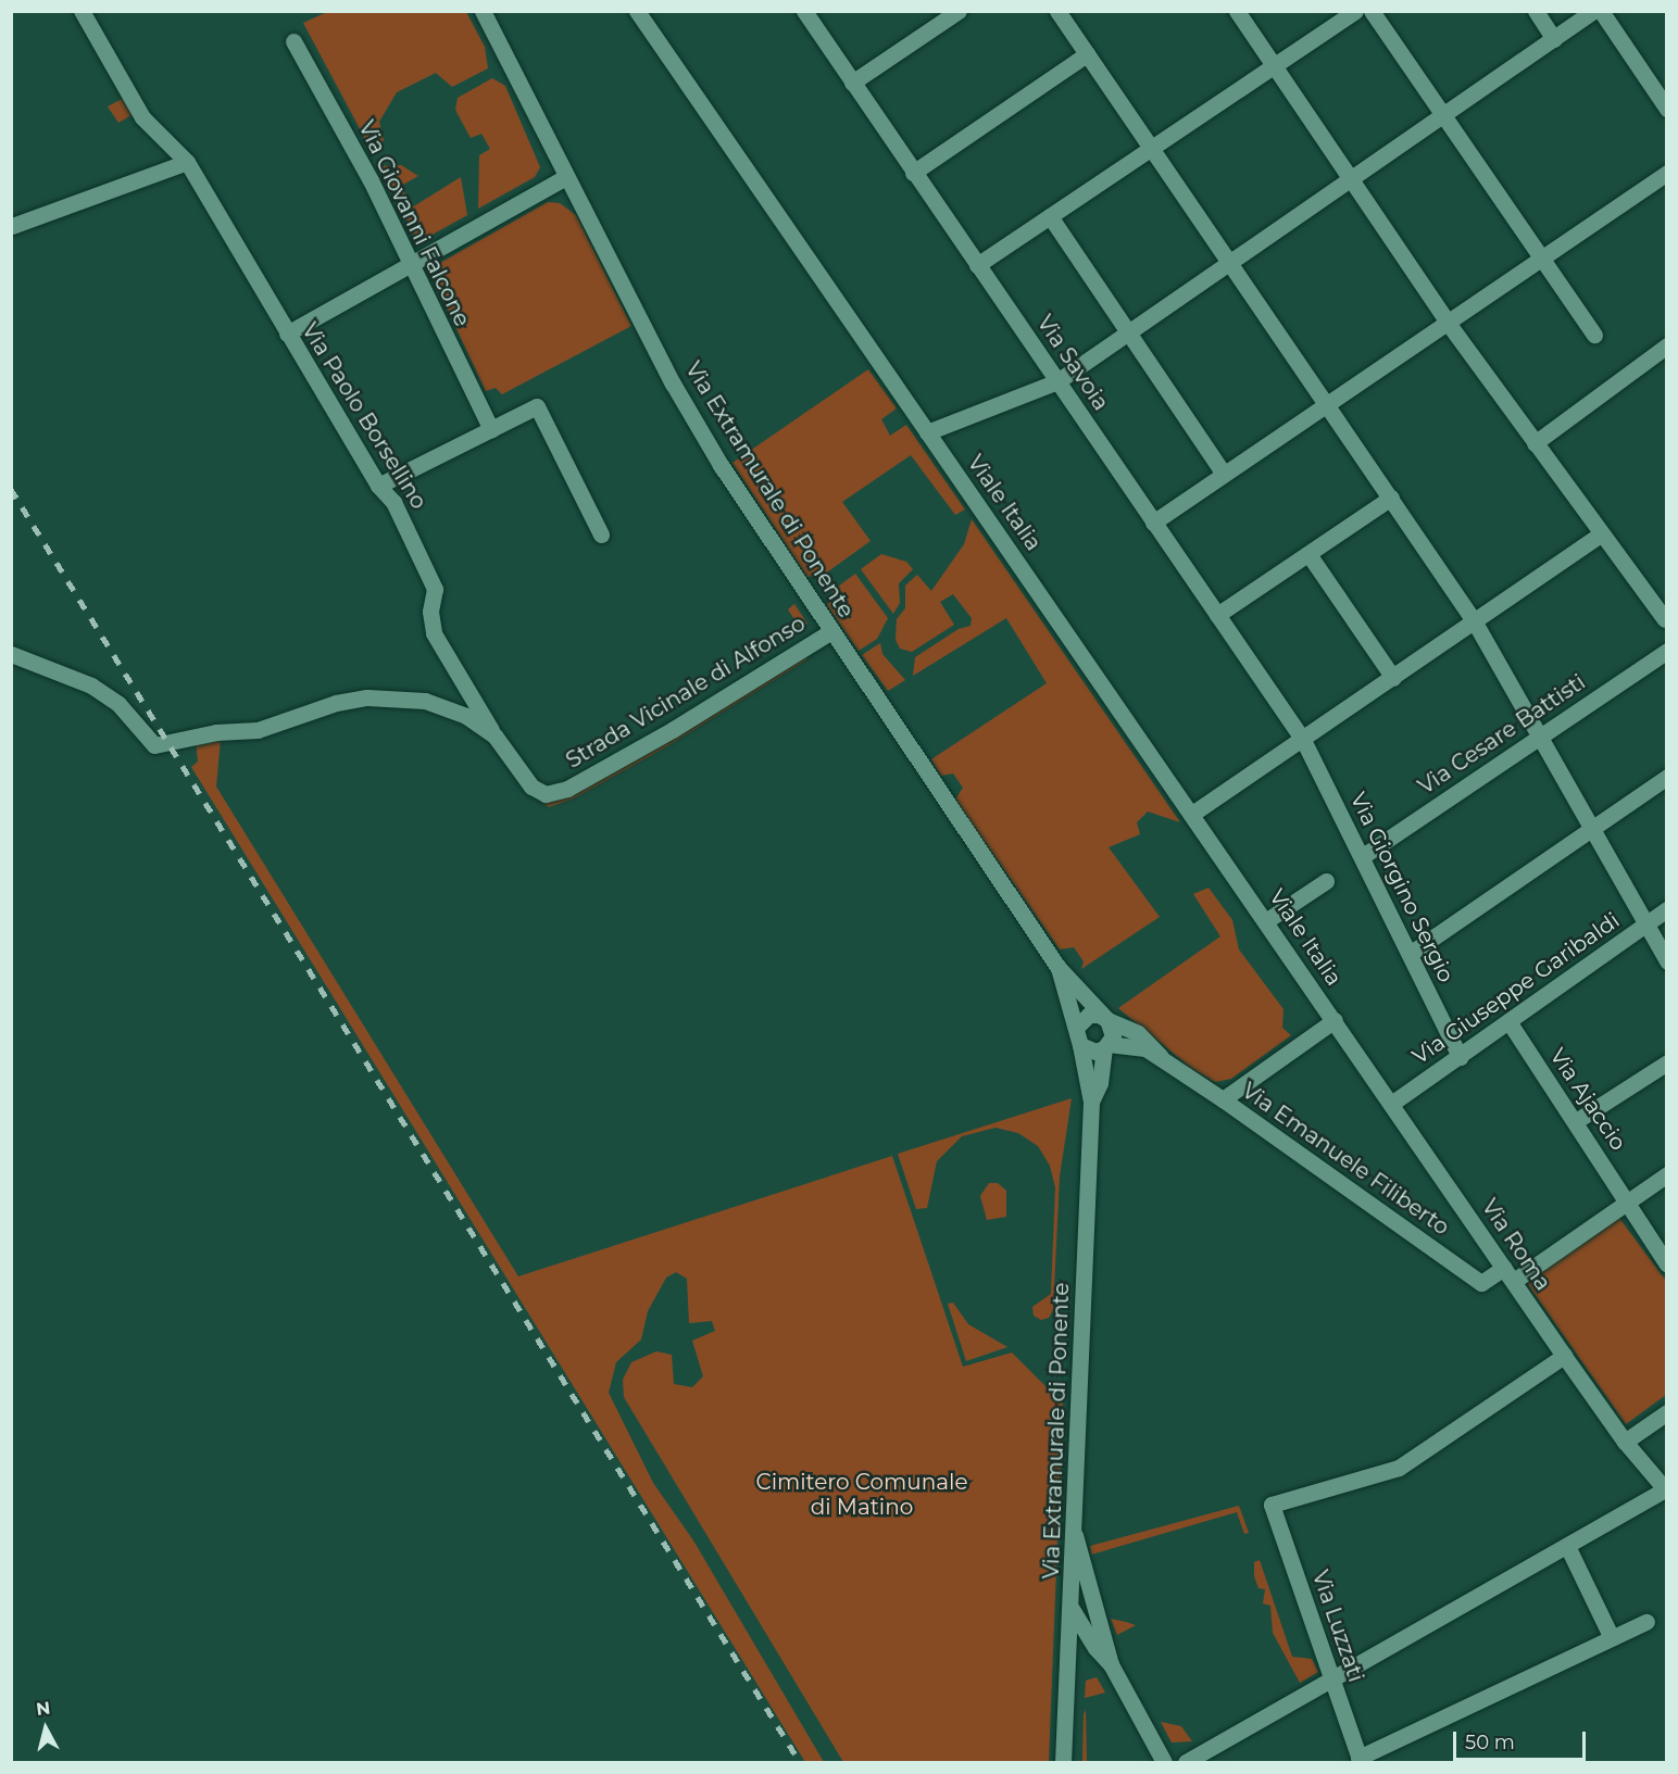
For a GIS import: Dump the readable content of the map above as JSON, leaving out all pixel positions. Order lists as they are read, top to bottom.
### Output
{
  "streets": {
    "street": [
      "Via Giovanni Falcone",
      "Via Savoia",
      "Via Paolo Borsellino",
      "Via Extramurale di Ponente",
      "Viale Italia",
      "Strada Vicinale di Alfonso",
      "Via Cesare Battisti",
      "Via Giorgino Sergio",
      "Via Giuseppe Garibaldi",
      "Via Ajaccio",
      "Via Emanuele Filiberto",
      "Via Roma",
      "Via Luzzati"
    ]
  },
  "crossings": [
    ["Via Savoia", "Via Giorgino Sergio"],
    ["Via Paolo Borsellino", "Strada Vicinale di Alfonso"],
    ["Via Extramurale di Ponente", "Strada Vicinale di Alfonso"],
    ["Viale Italia", "Via Roma"],
    ["Via Cesare Battisti", "Via Giorgino Sergio"],
    ["Via Giorgino Sergio", "Via Giuseppe Garibaldi"],
    ["Via Giuseppe Garibaldi", "Via Ajaccio"],
    ["Via Giuseppe Garibaldi", "Via Roma"],
    ["Via Emanuele Filiberto", "Via Roma"],
    ["Via Roma", "Via Luzzati"]
  ],
  "parks": ["Cimitero Comunale di Matino"],
  "scale_bar": "50 m",
  "north": "top"
}
